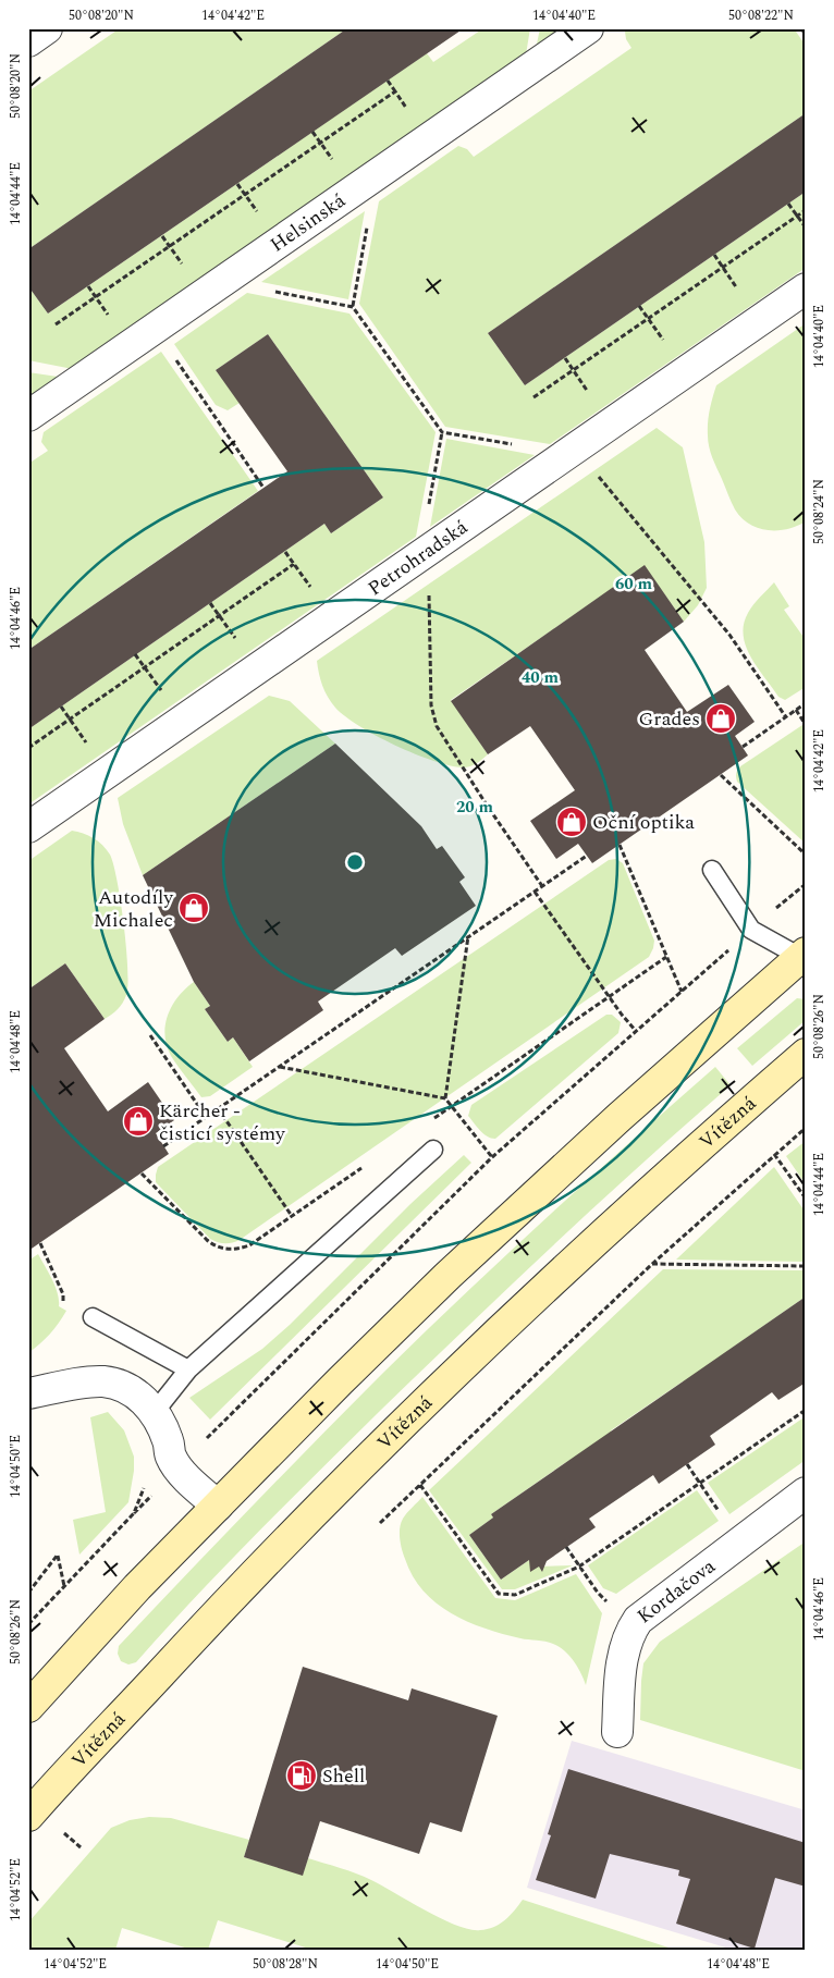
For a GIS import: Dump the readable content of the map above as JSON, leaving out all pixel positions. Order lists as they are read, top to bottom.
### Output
{
  "streets": {
    "main road": ["Vítězná"],
    "street": ["Helsinská", "Petrohradská", "Kordačova"]
  },
  "places": {
    "shop": [
      "Grades",
      "Oční optika",
      "Autodíly Michalec",
      "Kärcher - čisticí systémy"
    ],
    "fuel station": ["Shell"]
  },
  "coordinates": [
    "50°08'20\"N",
    "14°04'42\"E",
    "14°04'40\"E",
    "50°08'22\"N",
    "14°04'44\"E",
    "50°08'24\"N",
    "14°04'46\"E",
    "50°08'26\"N",
    "14°04'48\"E",
    "14°04'50\"E",
    "14°04'52\"E",
    "50°08'28\"N"
  ],
  "rings": ["60 m", "40 m", "20 m"]
}
